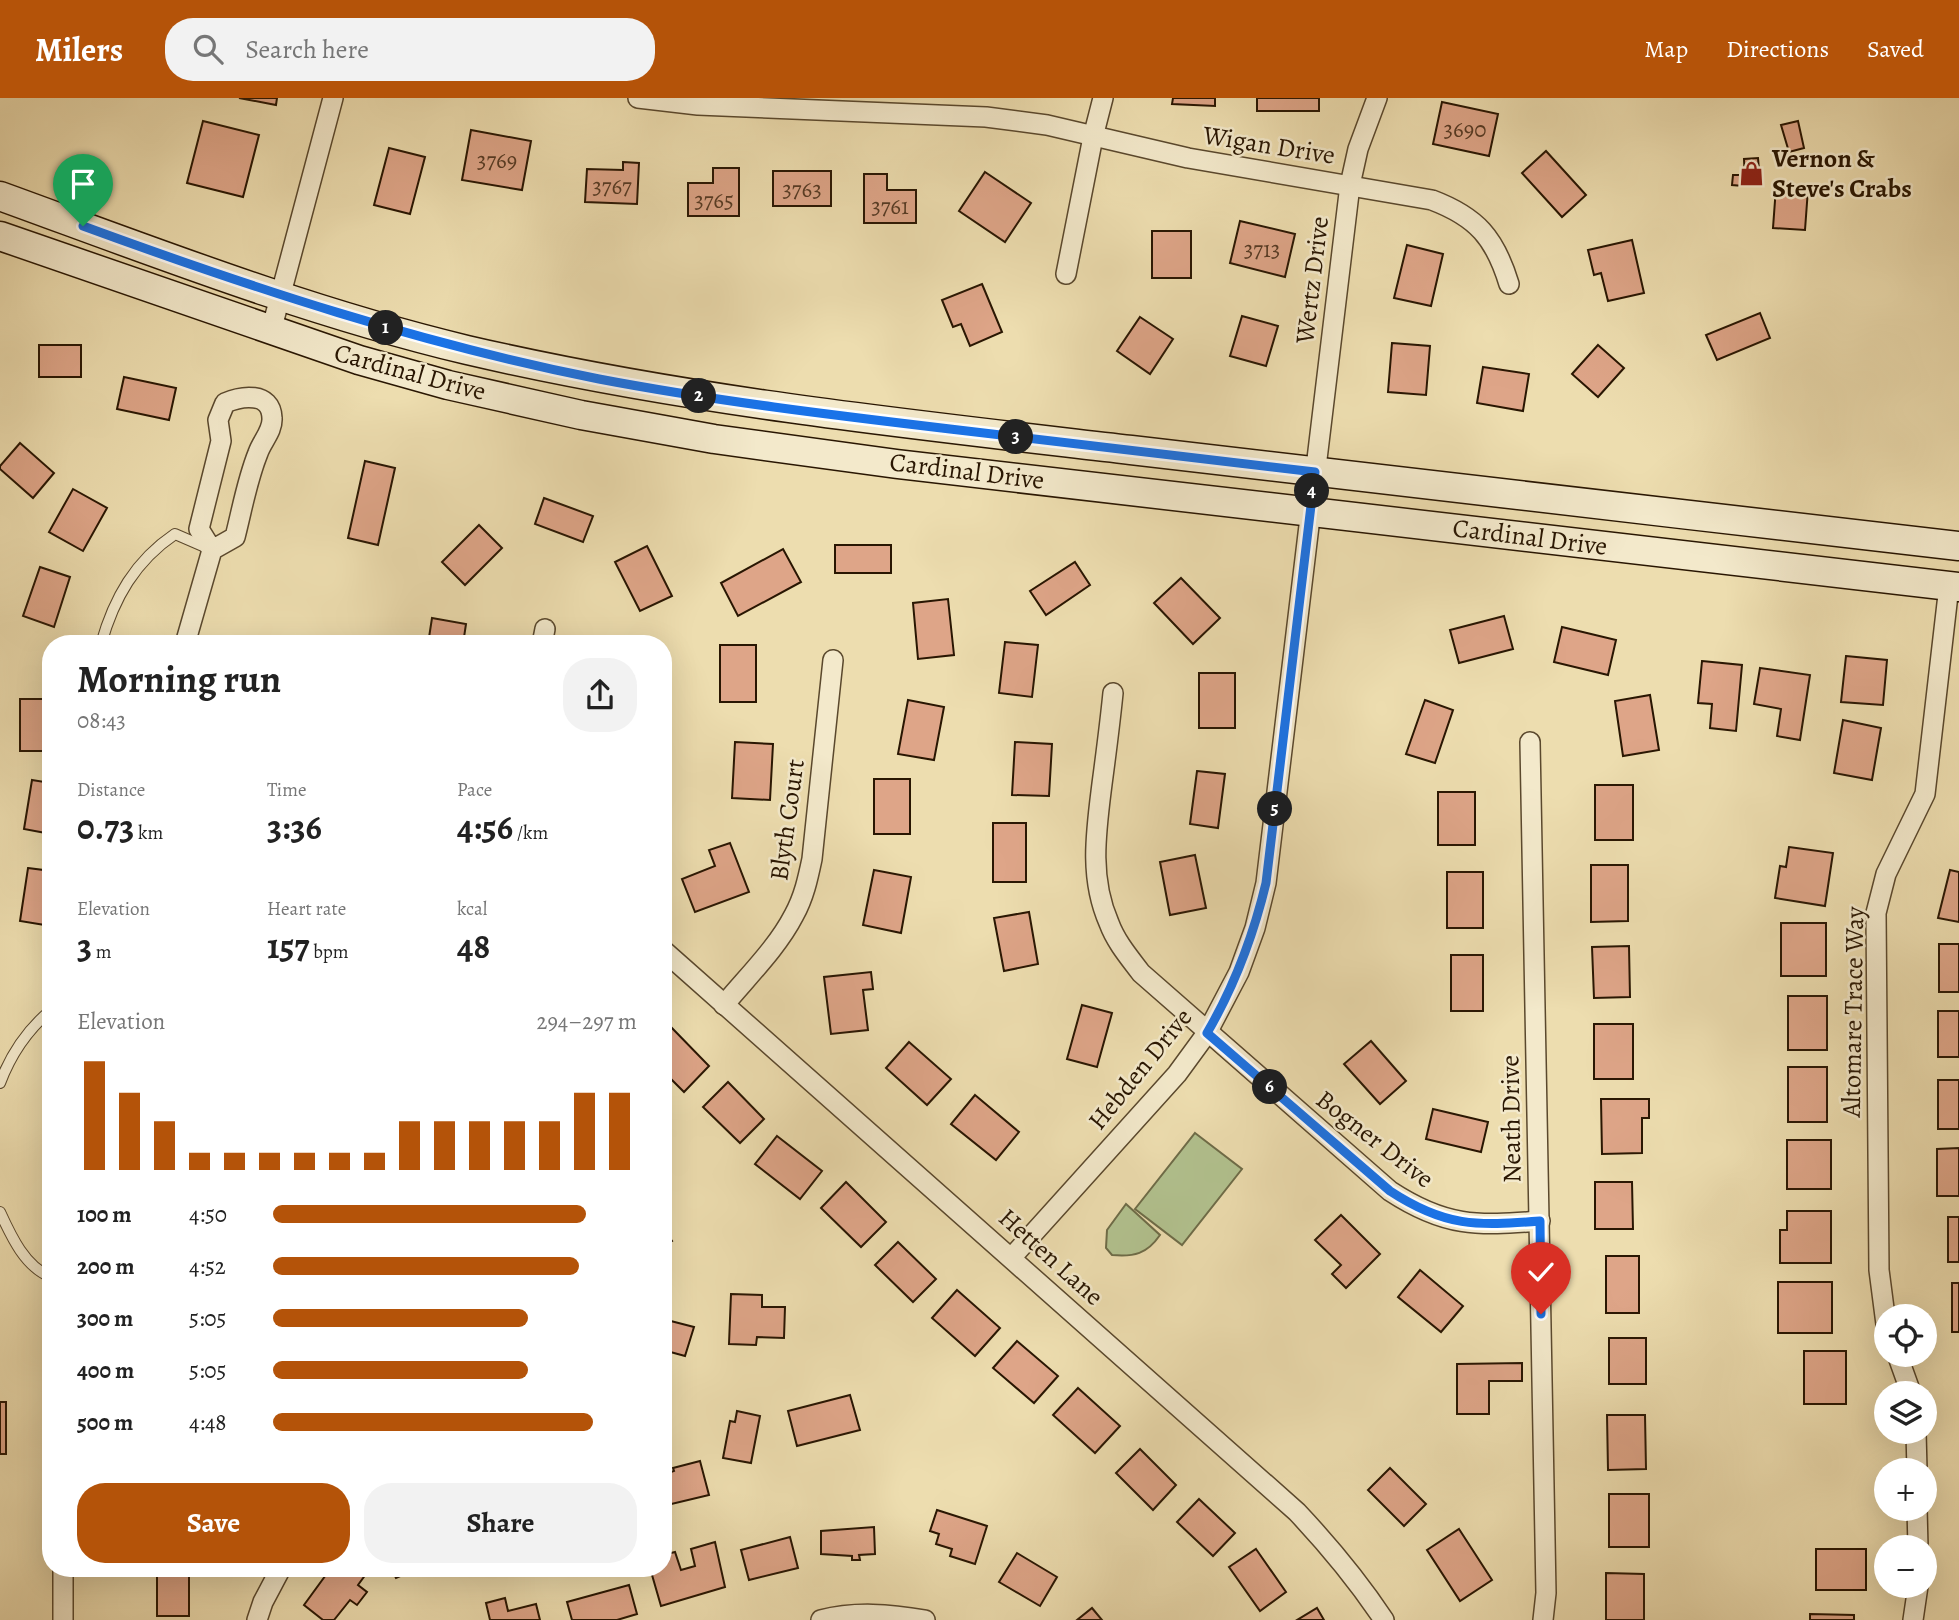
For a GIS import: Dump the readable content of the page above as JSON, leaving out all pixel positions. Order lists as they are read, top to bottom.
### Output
{
  "streets": {
    "main road": ["Cardinal Drive"],
    "street": [
      "Wigan Drive",
      "Wertz Drive",
      "Blyth Court",
      "Altomare Trace Way",
      "Hebden Drive",
      "Neath Drive",
      "Bogner Drive",
      "Hetten Lane"
    ]
  },
  "crossings": [
    ["Wigan Drive", "Wertz Drive"],
    ["Wertz Drive", "Cardinal Drive"],
    ["Wertz Drive", "Hebden Drive"],
    ["Cardinal Drive", "Altomare Trace Way"],
    ["Cardinal Drive", "Hebden Drive"],
    ["Blyth Court", "Hetten Lane"],
    ["Hebden Drive", "Bogner Drive"],
    ["Hebden Drive", "Hetten Lane"],
    ["Neath Drive", "Bogner Drive"]
  ],
  "places": {
    "shop": ["Vernon & Steve's Crabs"]
  },
  "house_numbers": [
    "3690",
    "3769",
    "3767",
    "3763",
    "3765",
    "3761",
    "3713"
  ],
  "page": {
    "header": "Milers",
    "search": "Search here",
    "nav": ["Map", "Directions", "Saved"],
    "pins": [
      "1",
      "2",
      "3",
      "4",
      "5",
      "6"
    ],
    "heading": ["Morning run", "08:43"],
    "stats": [
      ["Distance", "0.73 km"],
      ["Time", "3:36"],
      ["Pace", "4:56 /km"],
      ["Elevation", "3 m"],
      ["Heart rate", "157 bpm"],
      ["kcal", "48"]
    ],
    "chart": ["Elevation", "294–297 m"],
    "list": [
      {
        "name": "100 m",
        "note": "4:50"
      },
      {
        "name": "200 m",
        "note": "4:52"
      },
      {
        "name": "300 m",
        "note": "5:05"
      },
      {
        "name": "400 m",
        "note": "5:05"
      },
      {
        "name": "500 m",
        "note": "4:48"
      }
    ],
    "map_buttons": ["+", "−"],
    "buttons": ["Save", "Share"]
  }
}
